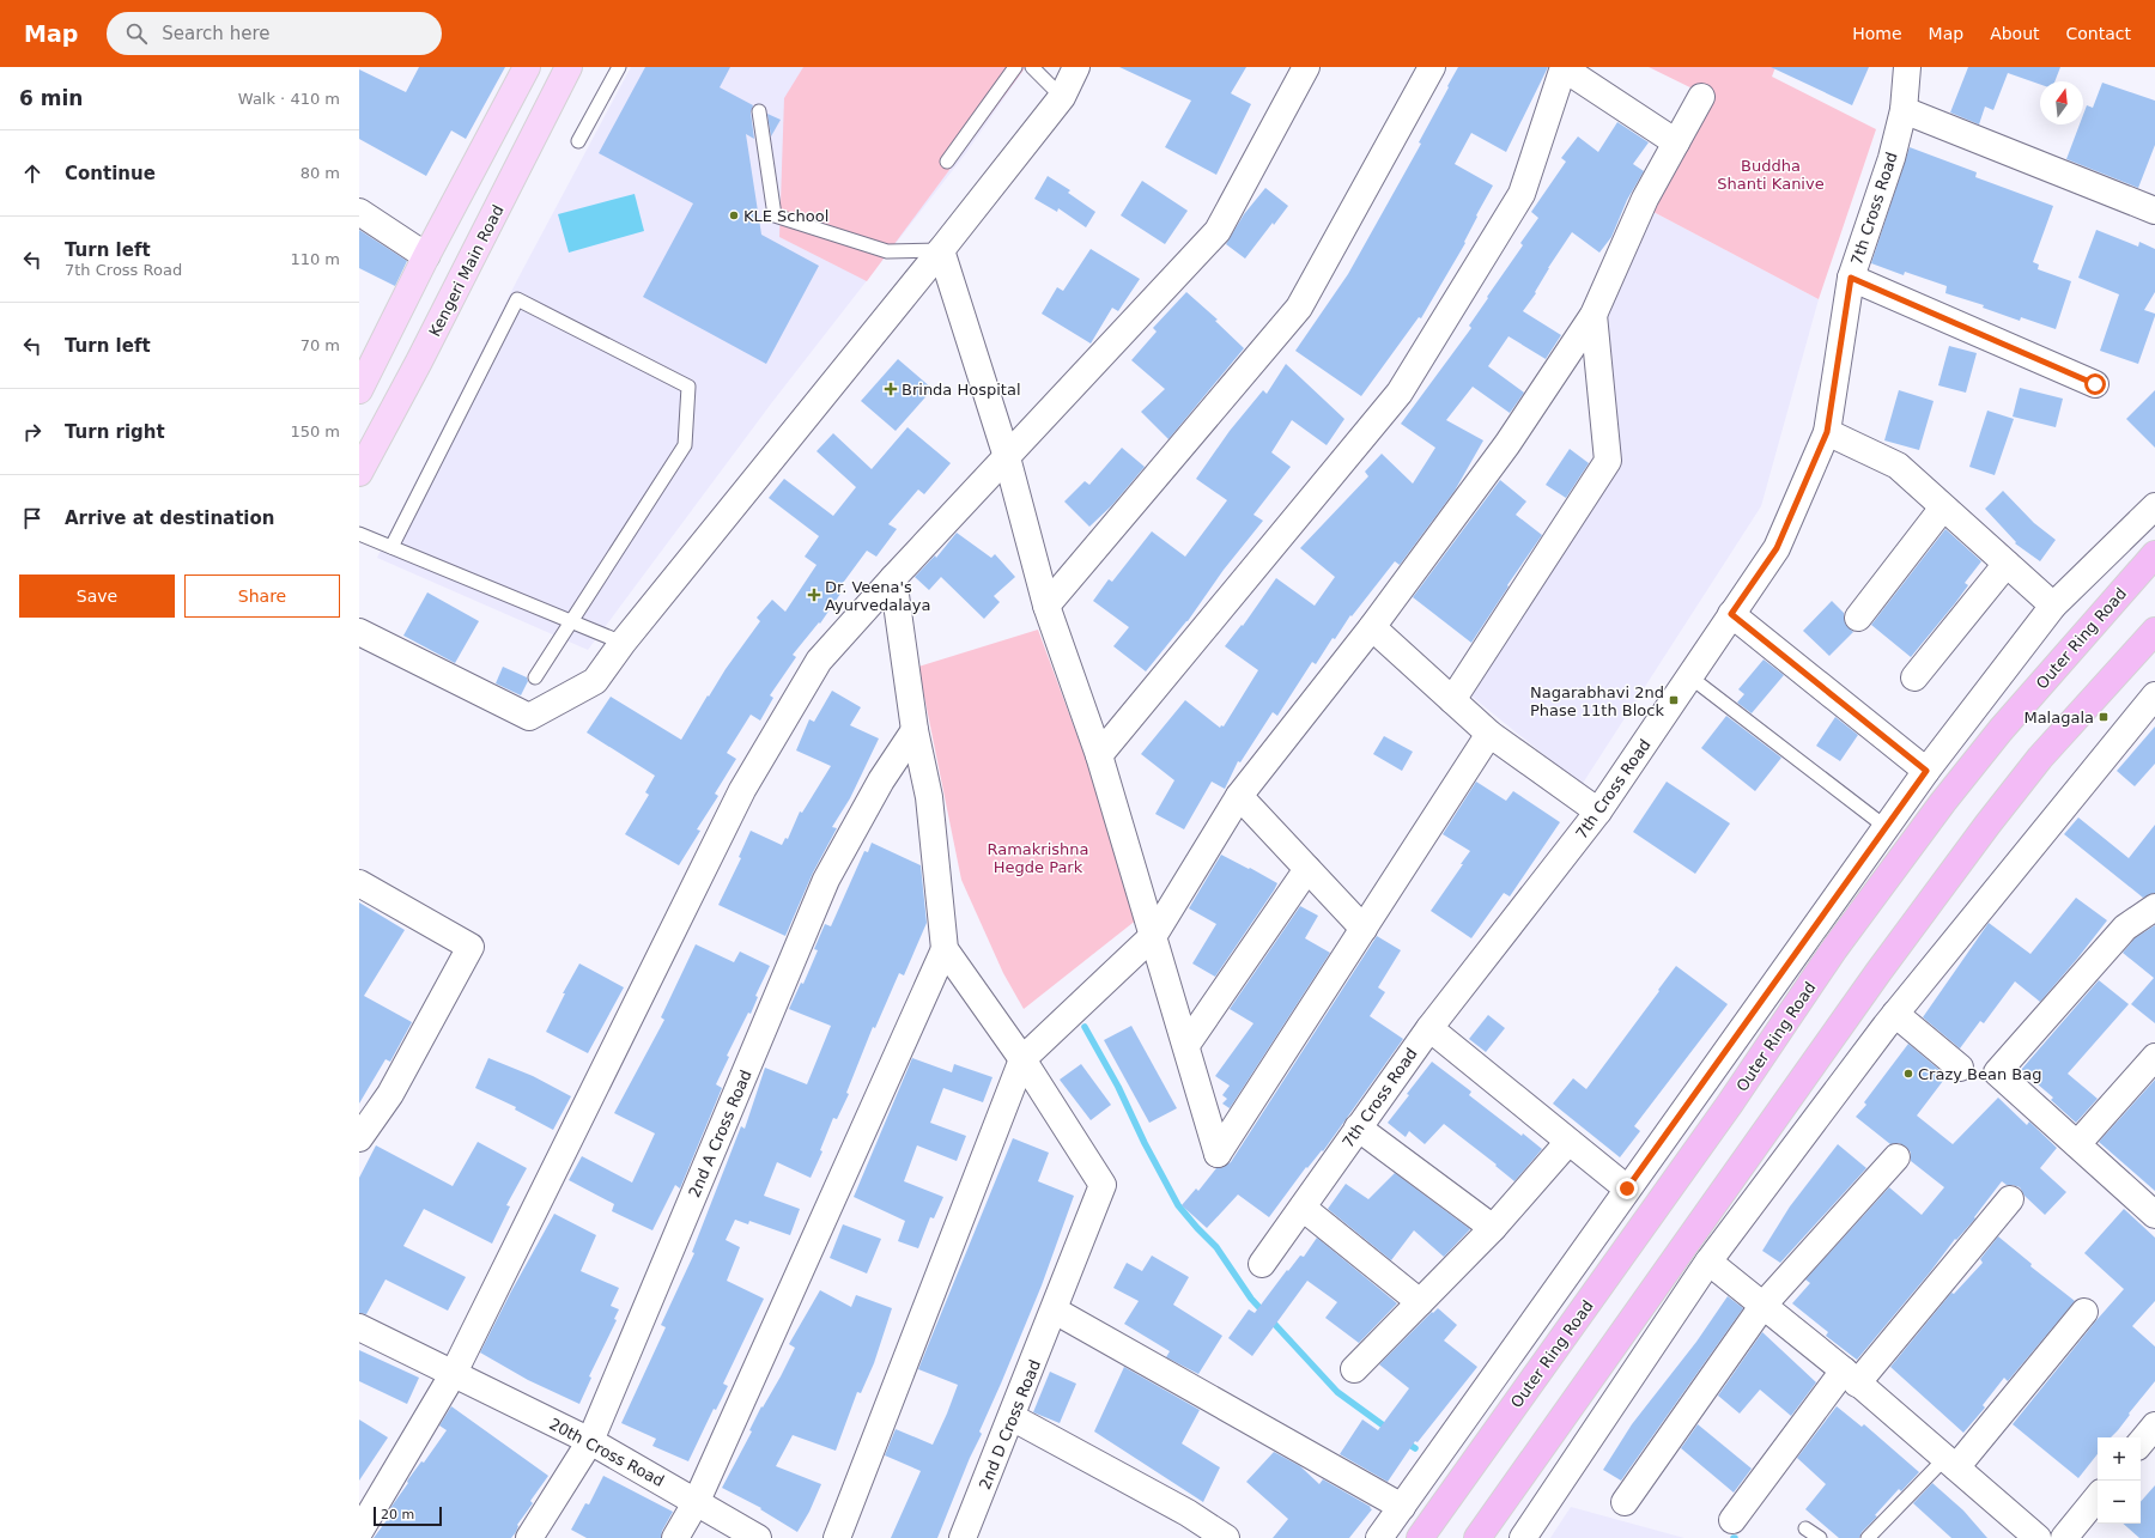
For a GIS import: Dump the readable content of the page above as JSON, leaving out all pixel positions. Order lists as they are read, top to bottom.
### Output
{
  "streets": {
    "highway": ["Outer Ring Road"],
    "main road": ["Kengeri Main Road"],
    "street": [
      "7th Cross Road",
      "2nd A Cross Road",
      "2nd D Cross Road",
      "20th Cross Road"
    ]
  },
  "crossings": [
    ["2nd A Cross Road", "20th Cross Road"]
  ],
  "parks": ["Buddha Shanti Kanive", "Ramakrishna Hegde Park"],
  "places": {
    "other": ["KLE School", "Crazy Bean Bag"],
    "health": ["Brinda Hospital", "Dr. Veena's Ayurvedalaya"],
    "transit": ["Nagarabhavi 2nd Phase 11th Block", "Malagala"]
  },
  "scale_bar": "20 m",
  "north": "top",
  "page": {
    "header": "Map",
    "search": "Search here",
    "nav": [
      "Home",
      "Map",
      "About",
      "Contact"
    ],
    "heading": ["6 min", "Walk · 410 m"],
    "list": [
      ["Continue", "80 m"],
      ["Turn left", "7th Cross Road", "110 m"],
      ["Turn left", "70 m"],
      ["Turn right", "150 m"],
      "Arrive at destination"
    ],
    "buttons": ["Save", "Share"],
    "map_buttons": ["+", "−"],
    "scale": "20 m"
  }
}
